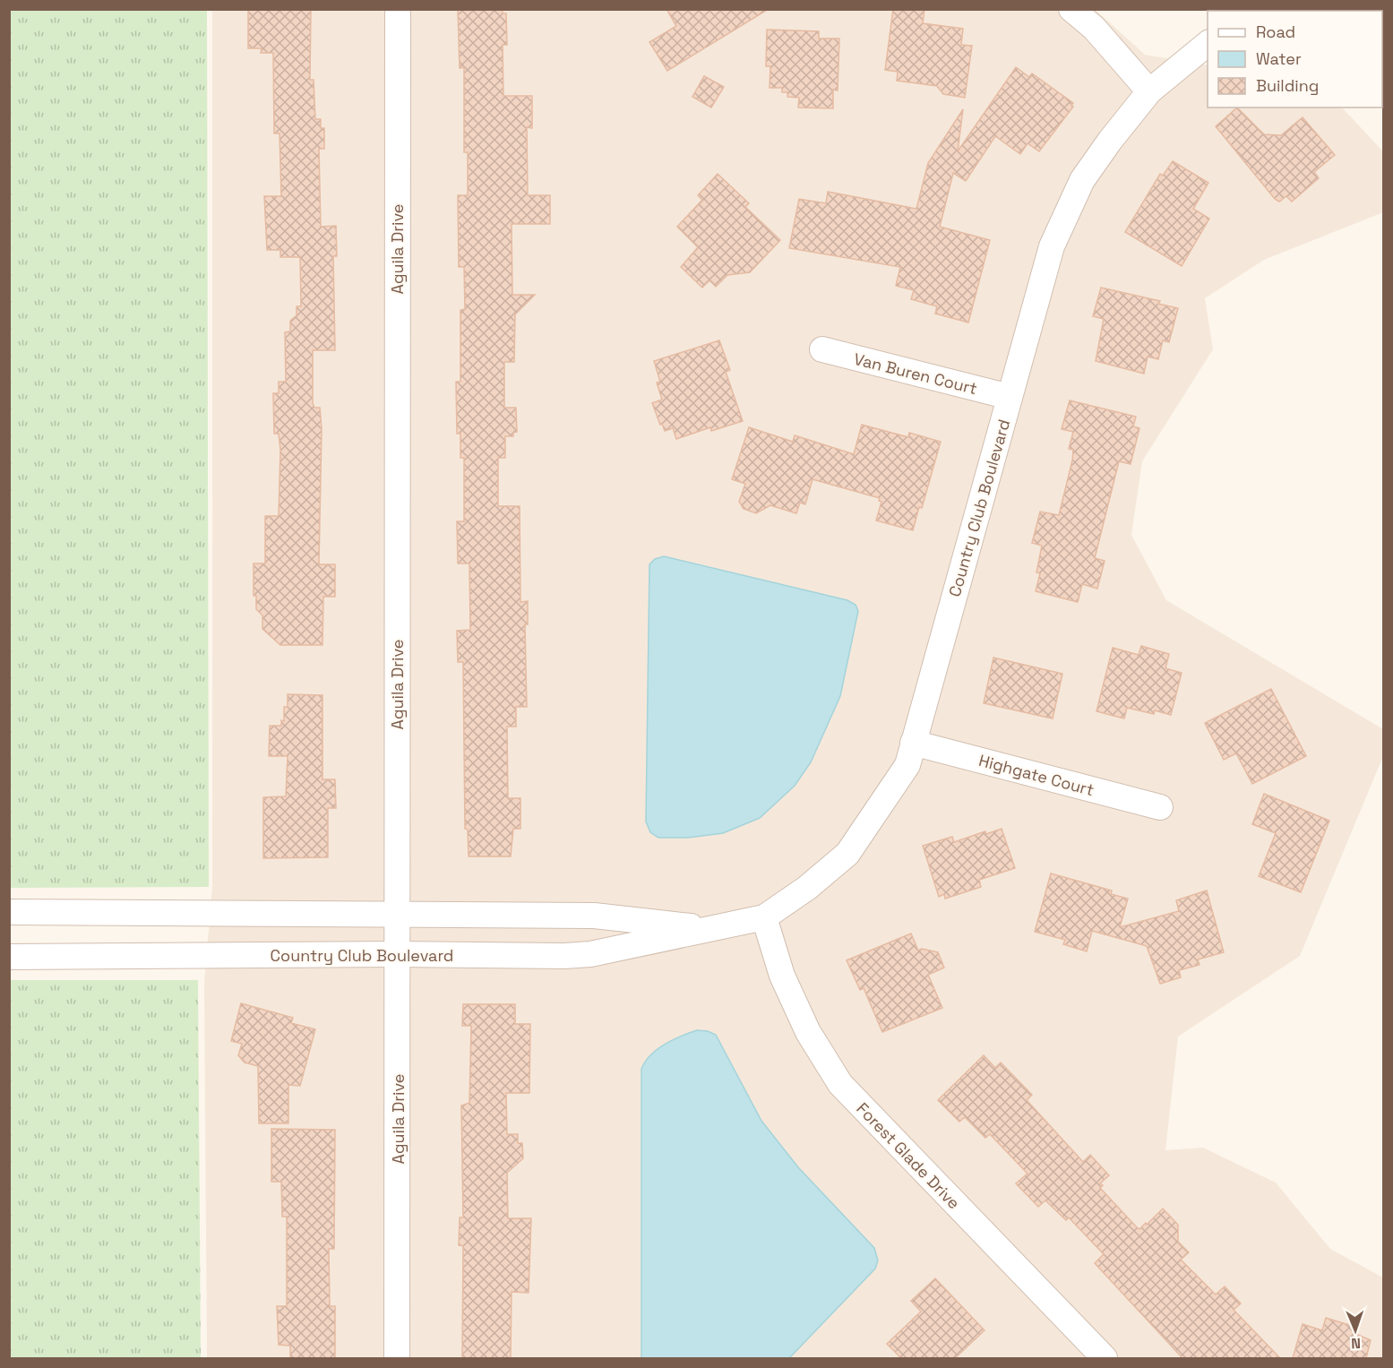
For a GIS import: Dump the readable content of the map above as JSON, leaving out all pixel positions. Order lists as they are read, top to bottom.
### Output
{
  "streets": {
    "street": [
      "Aguila Drive",
      "Van Buren Court",
      "Country Club Boulevard",
      "Highgate Court",
      "Forest Glade Drive"
    ]
  },
  "crossings": [
    ["Aguila Drive", "Country Club Boulevard"],
    ["Van Buren Court", "Country Club Boulevard"],
    ["Country Club Boulevard", "Highgate Court"],
    ["Country Club Boulevard", "Forest Glade Drive"]
  ],
  "legend": ["Road", "Water", "Building"],
  "north": "bottom"
}
